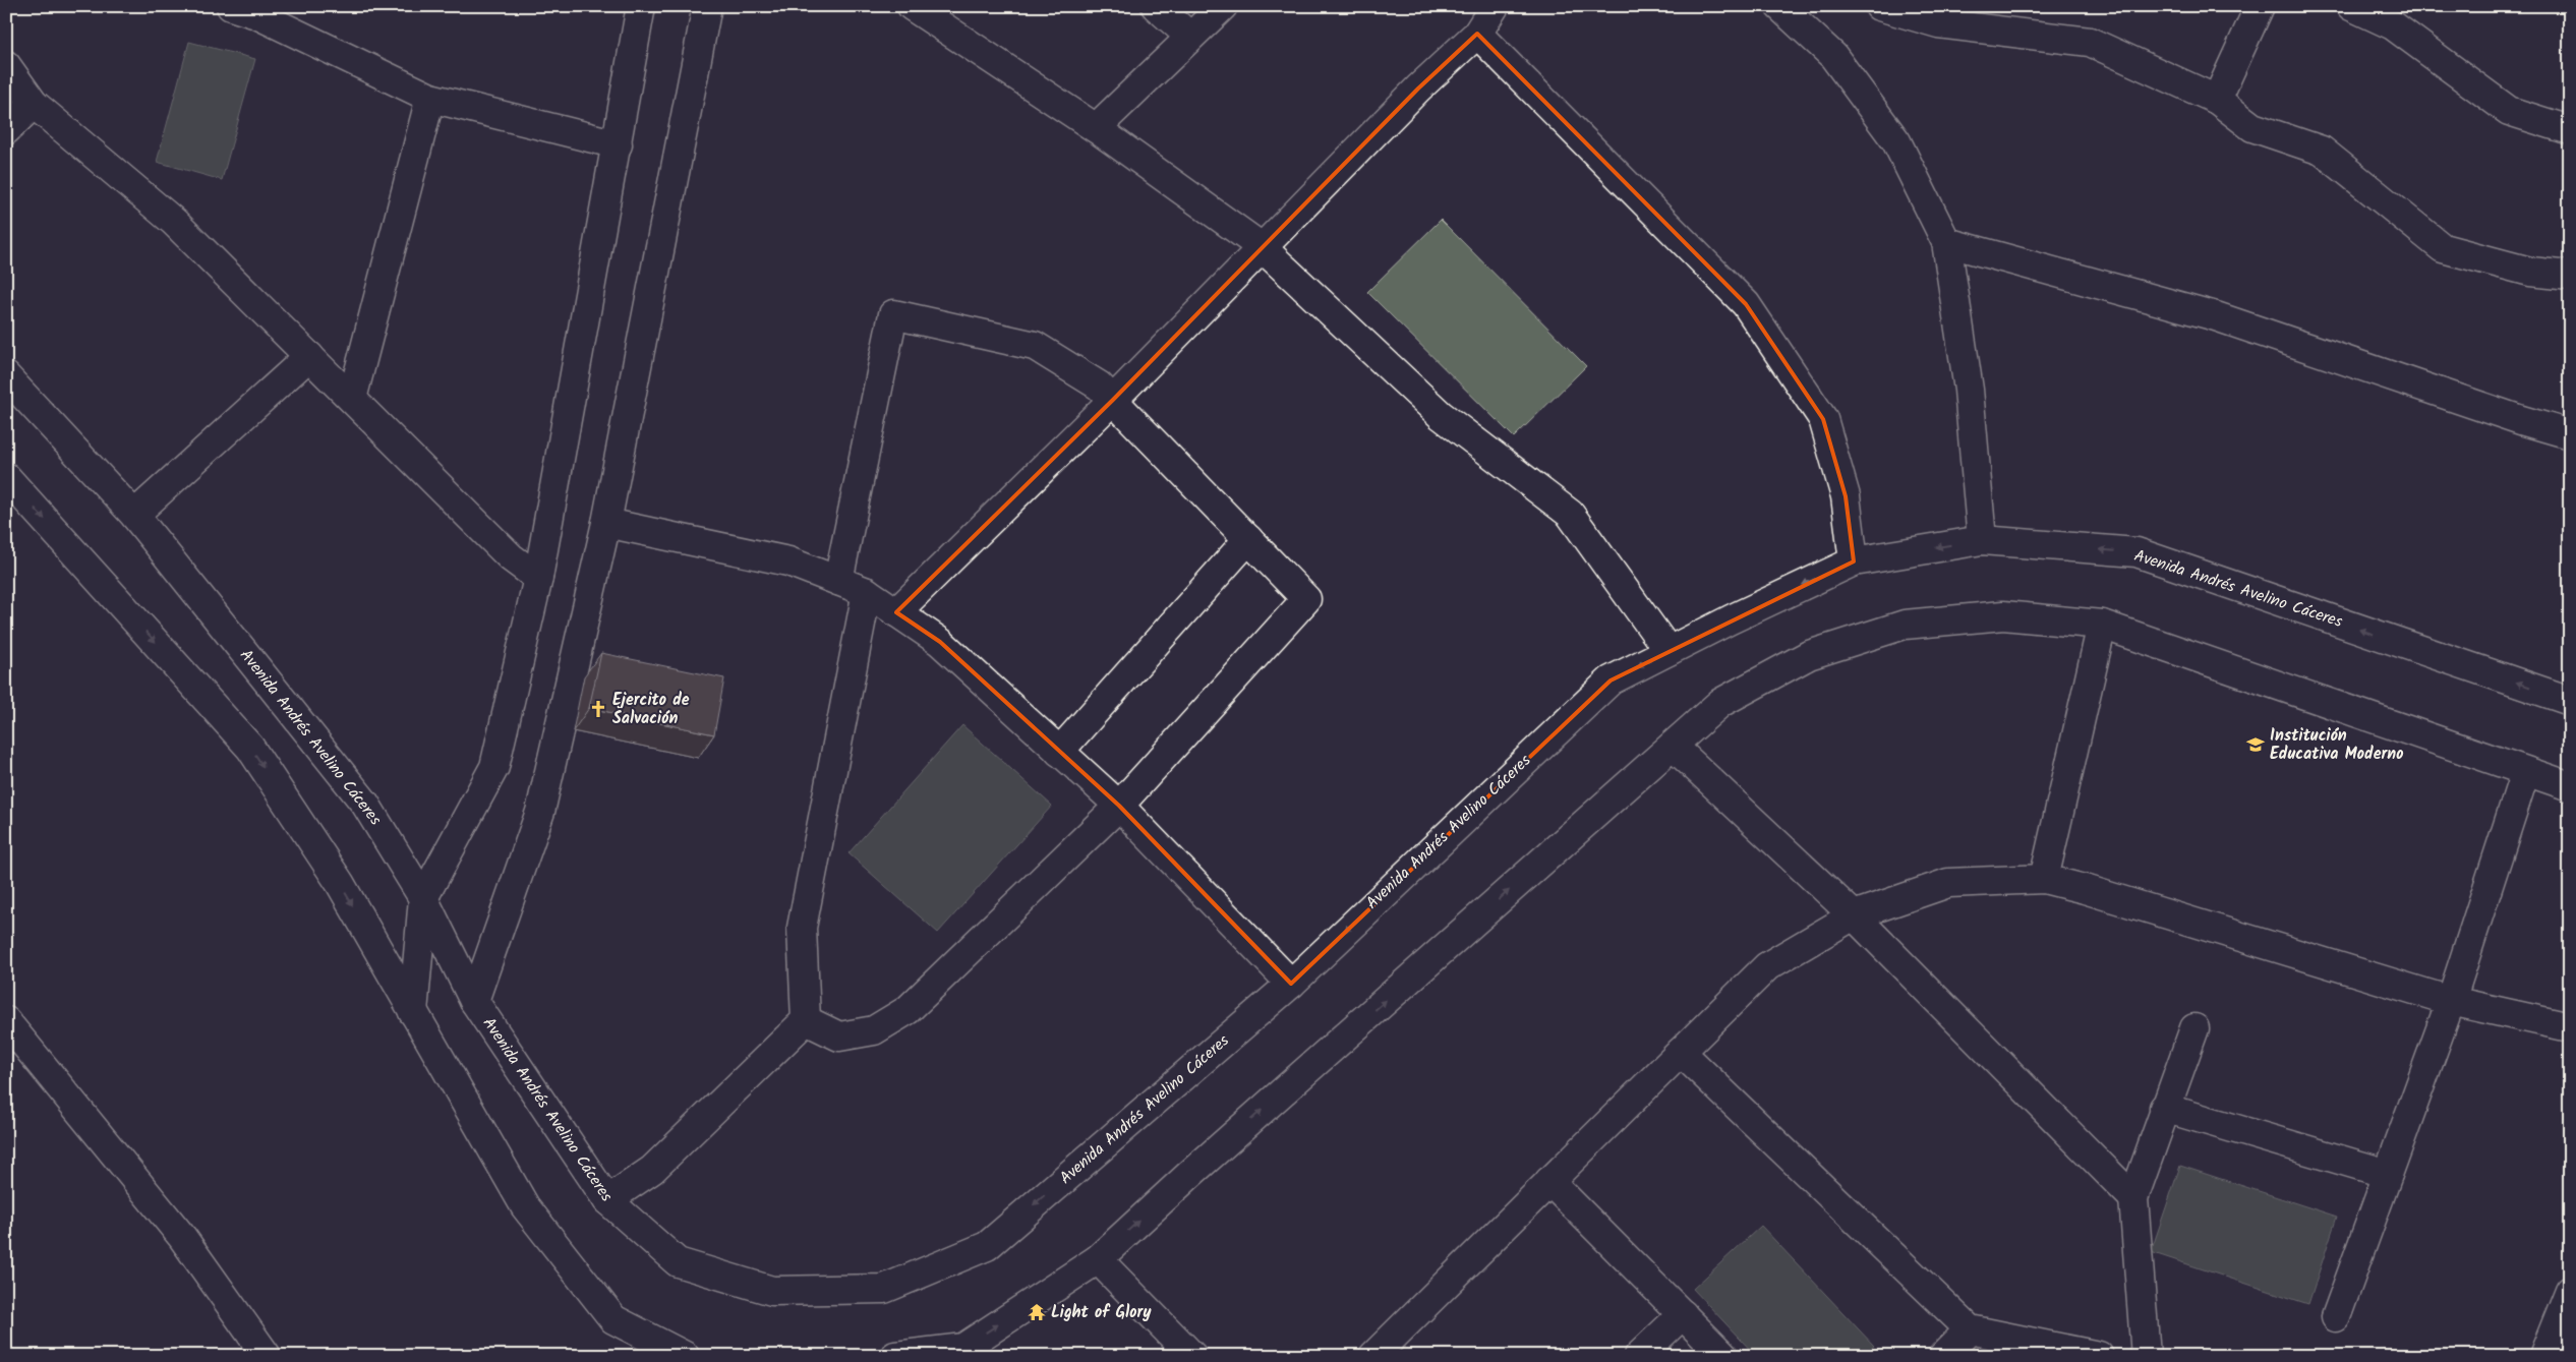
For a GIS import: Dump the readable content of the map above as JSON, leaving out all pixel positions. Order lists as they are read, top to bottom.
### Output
{
  "streets": {
    "street": ["Avenida Andrés Avelino Cáceres"]
  },
  "places": {
    "church": ["Ejercito de Salvación"],
    "school or university": ["Institución Educativa Moderno"],
    "temple": ["Light of Glory"]
  }
}
